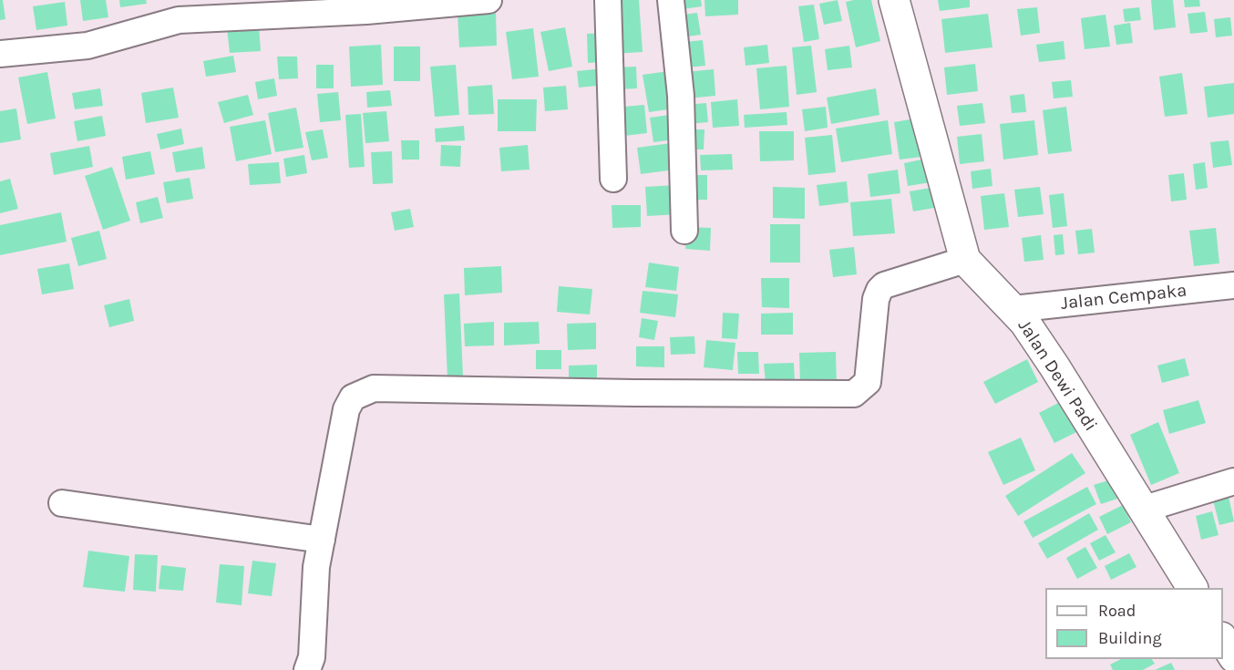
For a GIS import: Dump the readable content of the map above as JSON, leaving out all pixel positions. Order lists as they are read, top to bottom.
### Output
{
  "streets": {
    "street": ["Jalan Cempaka", "Jalan Dewi Padi"]
  },
  "crossings": [
    ["Jalan Cempaka", "Jalan Dewi Padi"]
  ],
  "legend": ["Road", "Building"]
}
